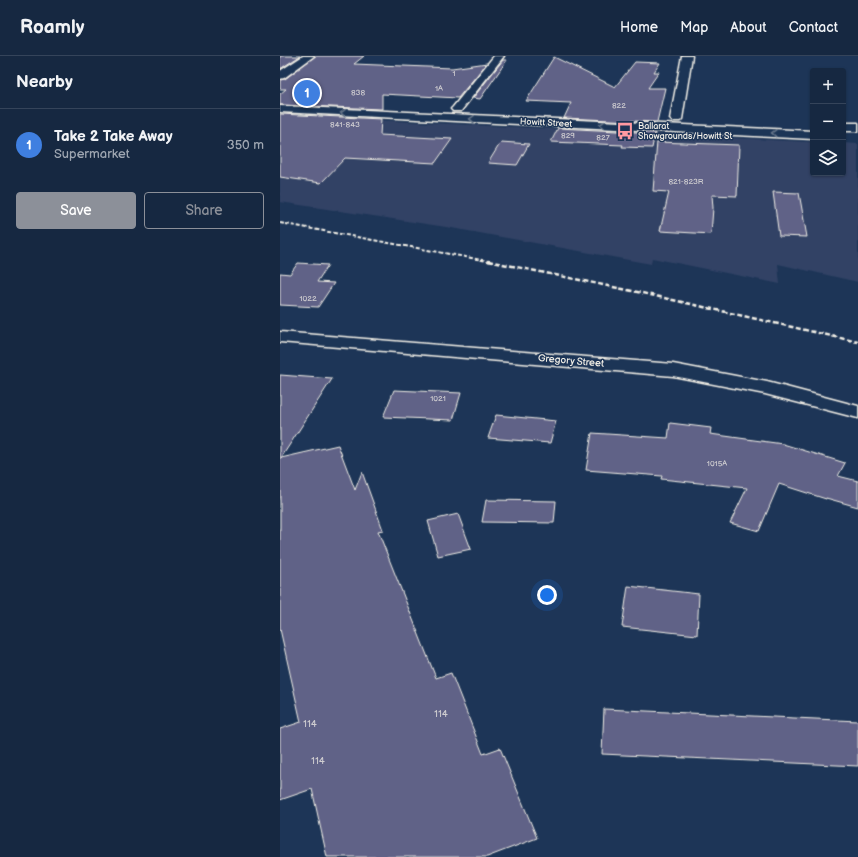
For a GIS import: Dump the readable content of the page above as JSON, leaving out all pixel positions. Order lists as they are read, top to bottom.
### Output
{
  "streets": {
    "main road": ["Howitt Street", "Gregory Street"]
  },
  "places": {
    "bus stop": ["Ballarat Showgrounds/Howitt St"]
  },
  "house_numbers": [
    "1",
    "1A",
    "838",
    "822",
    "841-843",
    "829",
    "827",
    "821-823R",
    "1022",
    "1021",
    "1015A",
    "114",
    "114",
    "114"
  ],
  "page": {
    "header": "Roamly",
    "nav": [
      "Home",
      "Map",
      "About",
      "Contact"
    ],
    "heading": "Nearby",
    "map_buttons": ["+", "−"],
    "pins": "1",
    "list": [
      {
        "mark": "1",
        "name": "Take 2 Take Away",
        "note": "Supermarket",
        "value": "350 m"
      }
    ],
    "buttons": ["Save", "Share"]
  }
}
